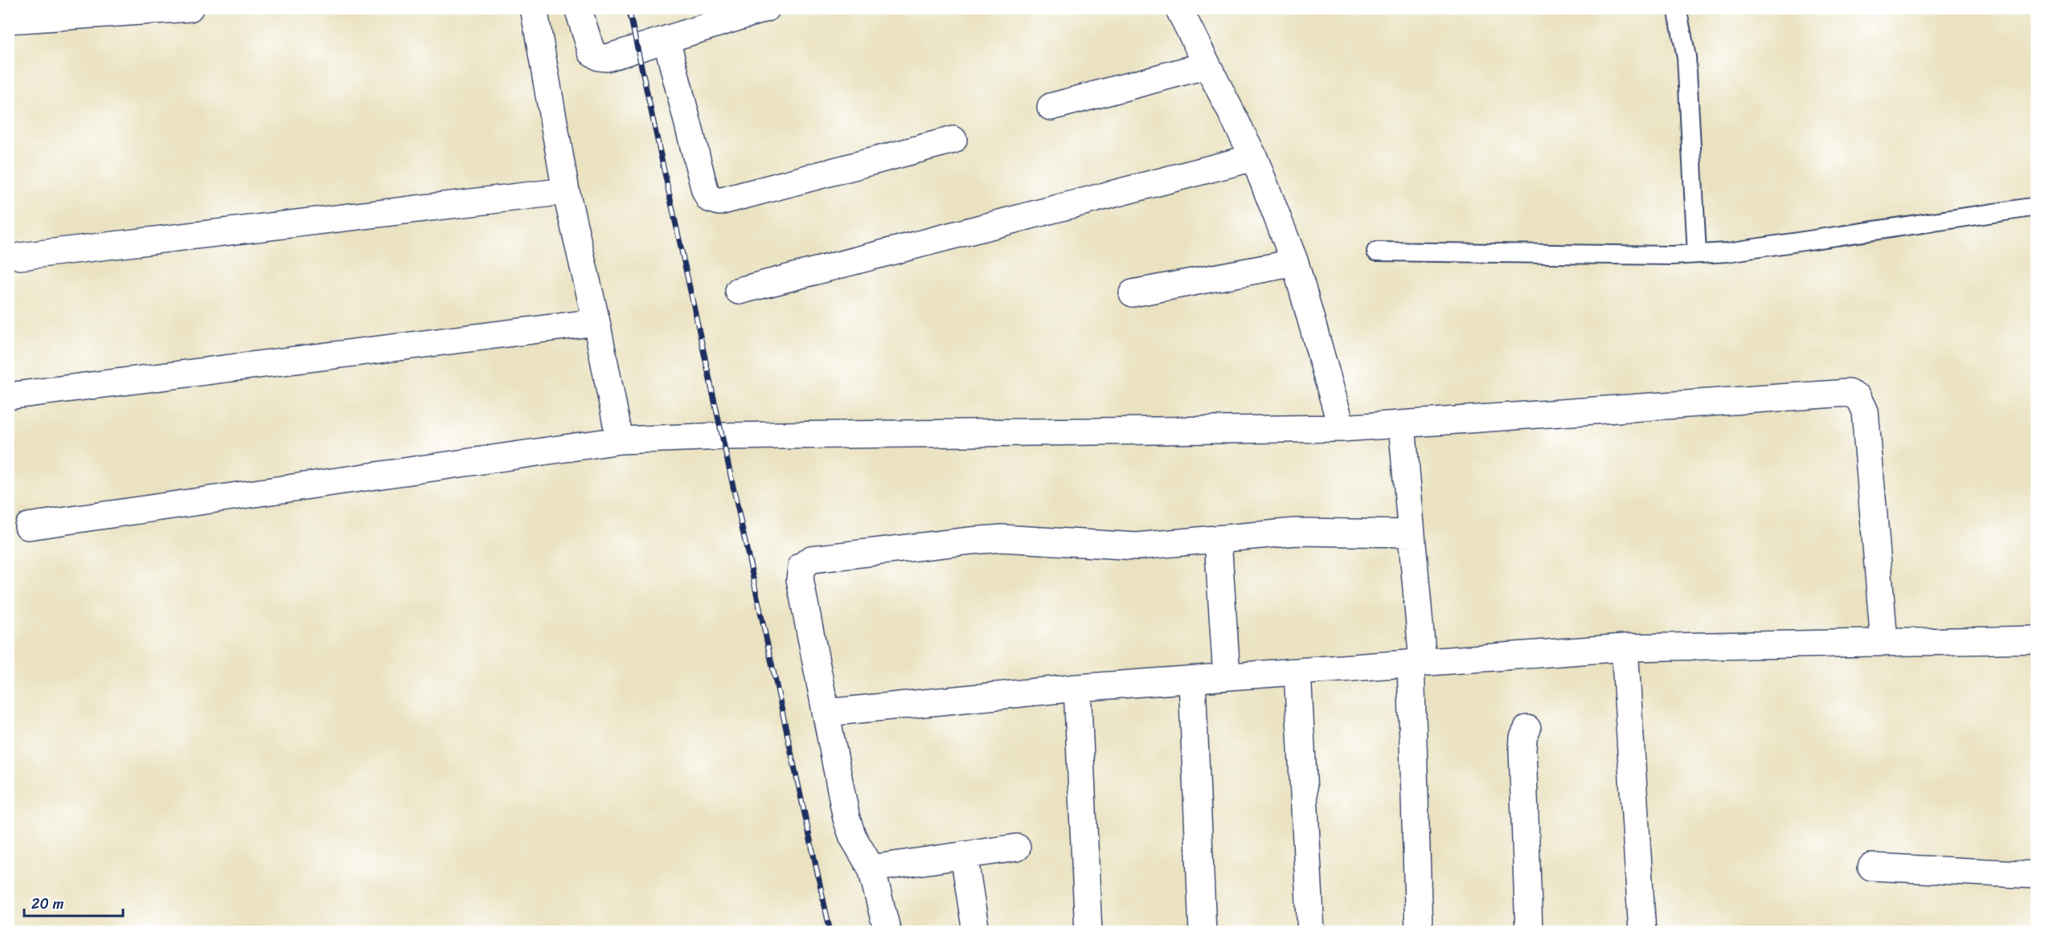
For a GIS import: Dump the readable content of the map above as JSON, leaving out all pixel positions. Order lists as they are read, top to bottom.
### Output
{
  "scale_bar": "20 m"
}
